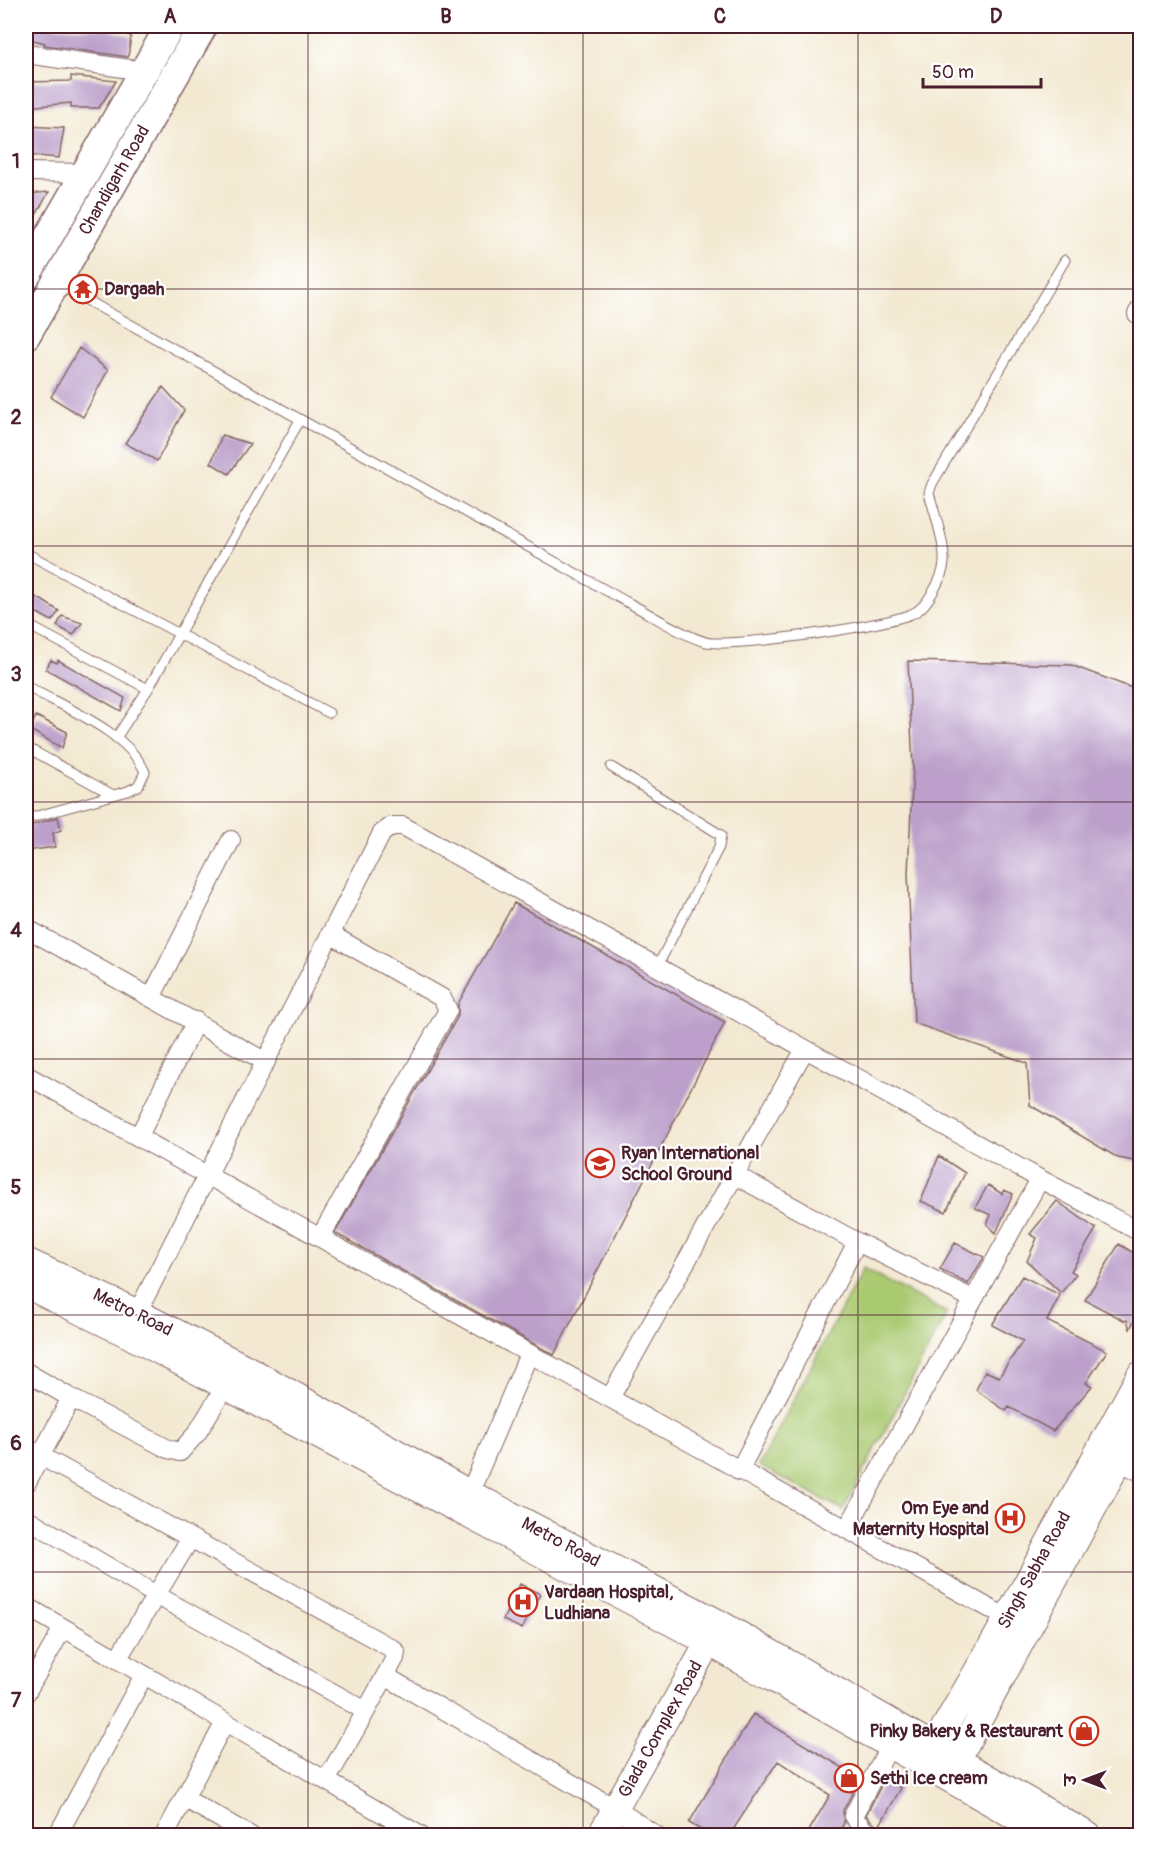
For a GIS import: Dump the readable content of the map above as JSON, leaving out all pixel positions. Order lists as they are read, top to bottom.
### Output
{
  "streets": {
    "main road": ["Chandigarh Road"],
    "street": ["Metro Road", "Singh Sabha Road", "Glada Complex Road"]
  },
  "crossings": [
    ["Metro Road", "Singh Sabha Road"],
    ["Metro Road", "Glada Complex Road"]
  ],
  "places": {
    "temple": ["Dargaah"],
    "school or university": ["Ryan International School Ground"],
    "hospital": ["Om Eye and Maternity Hospital", "Vardaan Hospital, Ludhiana"],
    "shop": ["Pinky Bakery & Restaurant", "Sethi Ice cream"]
  },
  "scale_bar": "50 m",
  "north": "left",
  "grid": {
    "columns": [
      "A",
      "B",
      "C",
      "D"
    ],
    "rows": [
      "1",
      "2",
      "3",
      "4",
      "5",
      "6",
      "7"
    ]
  }
}
